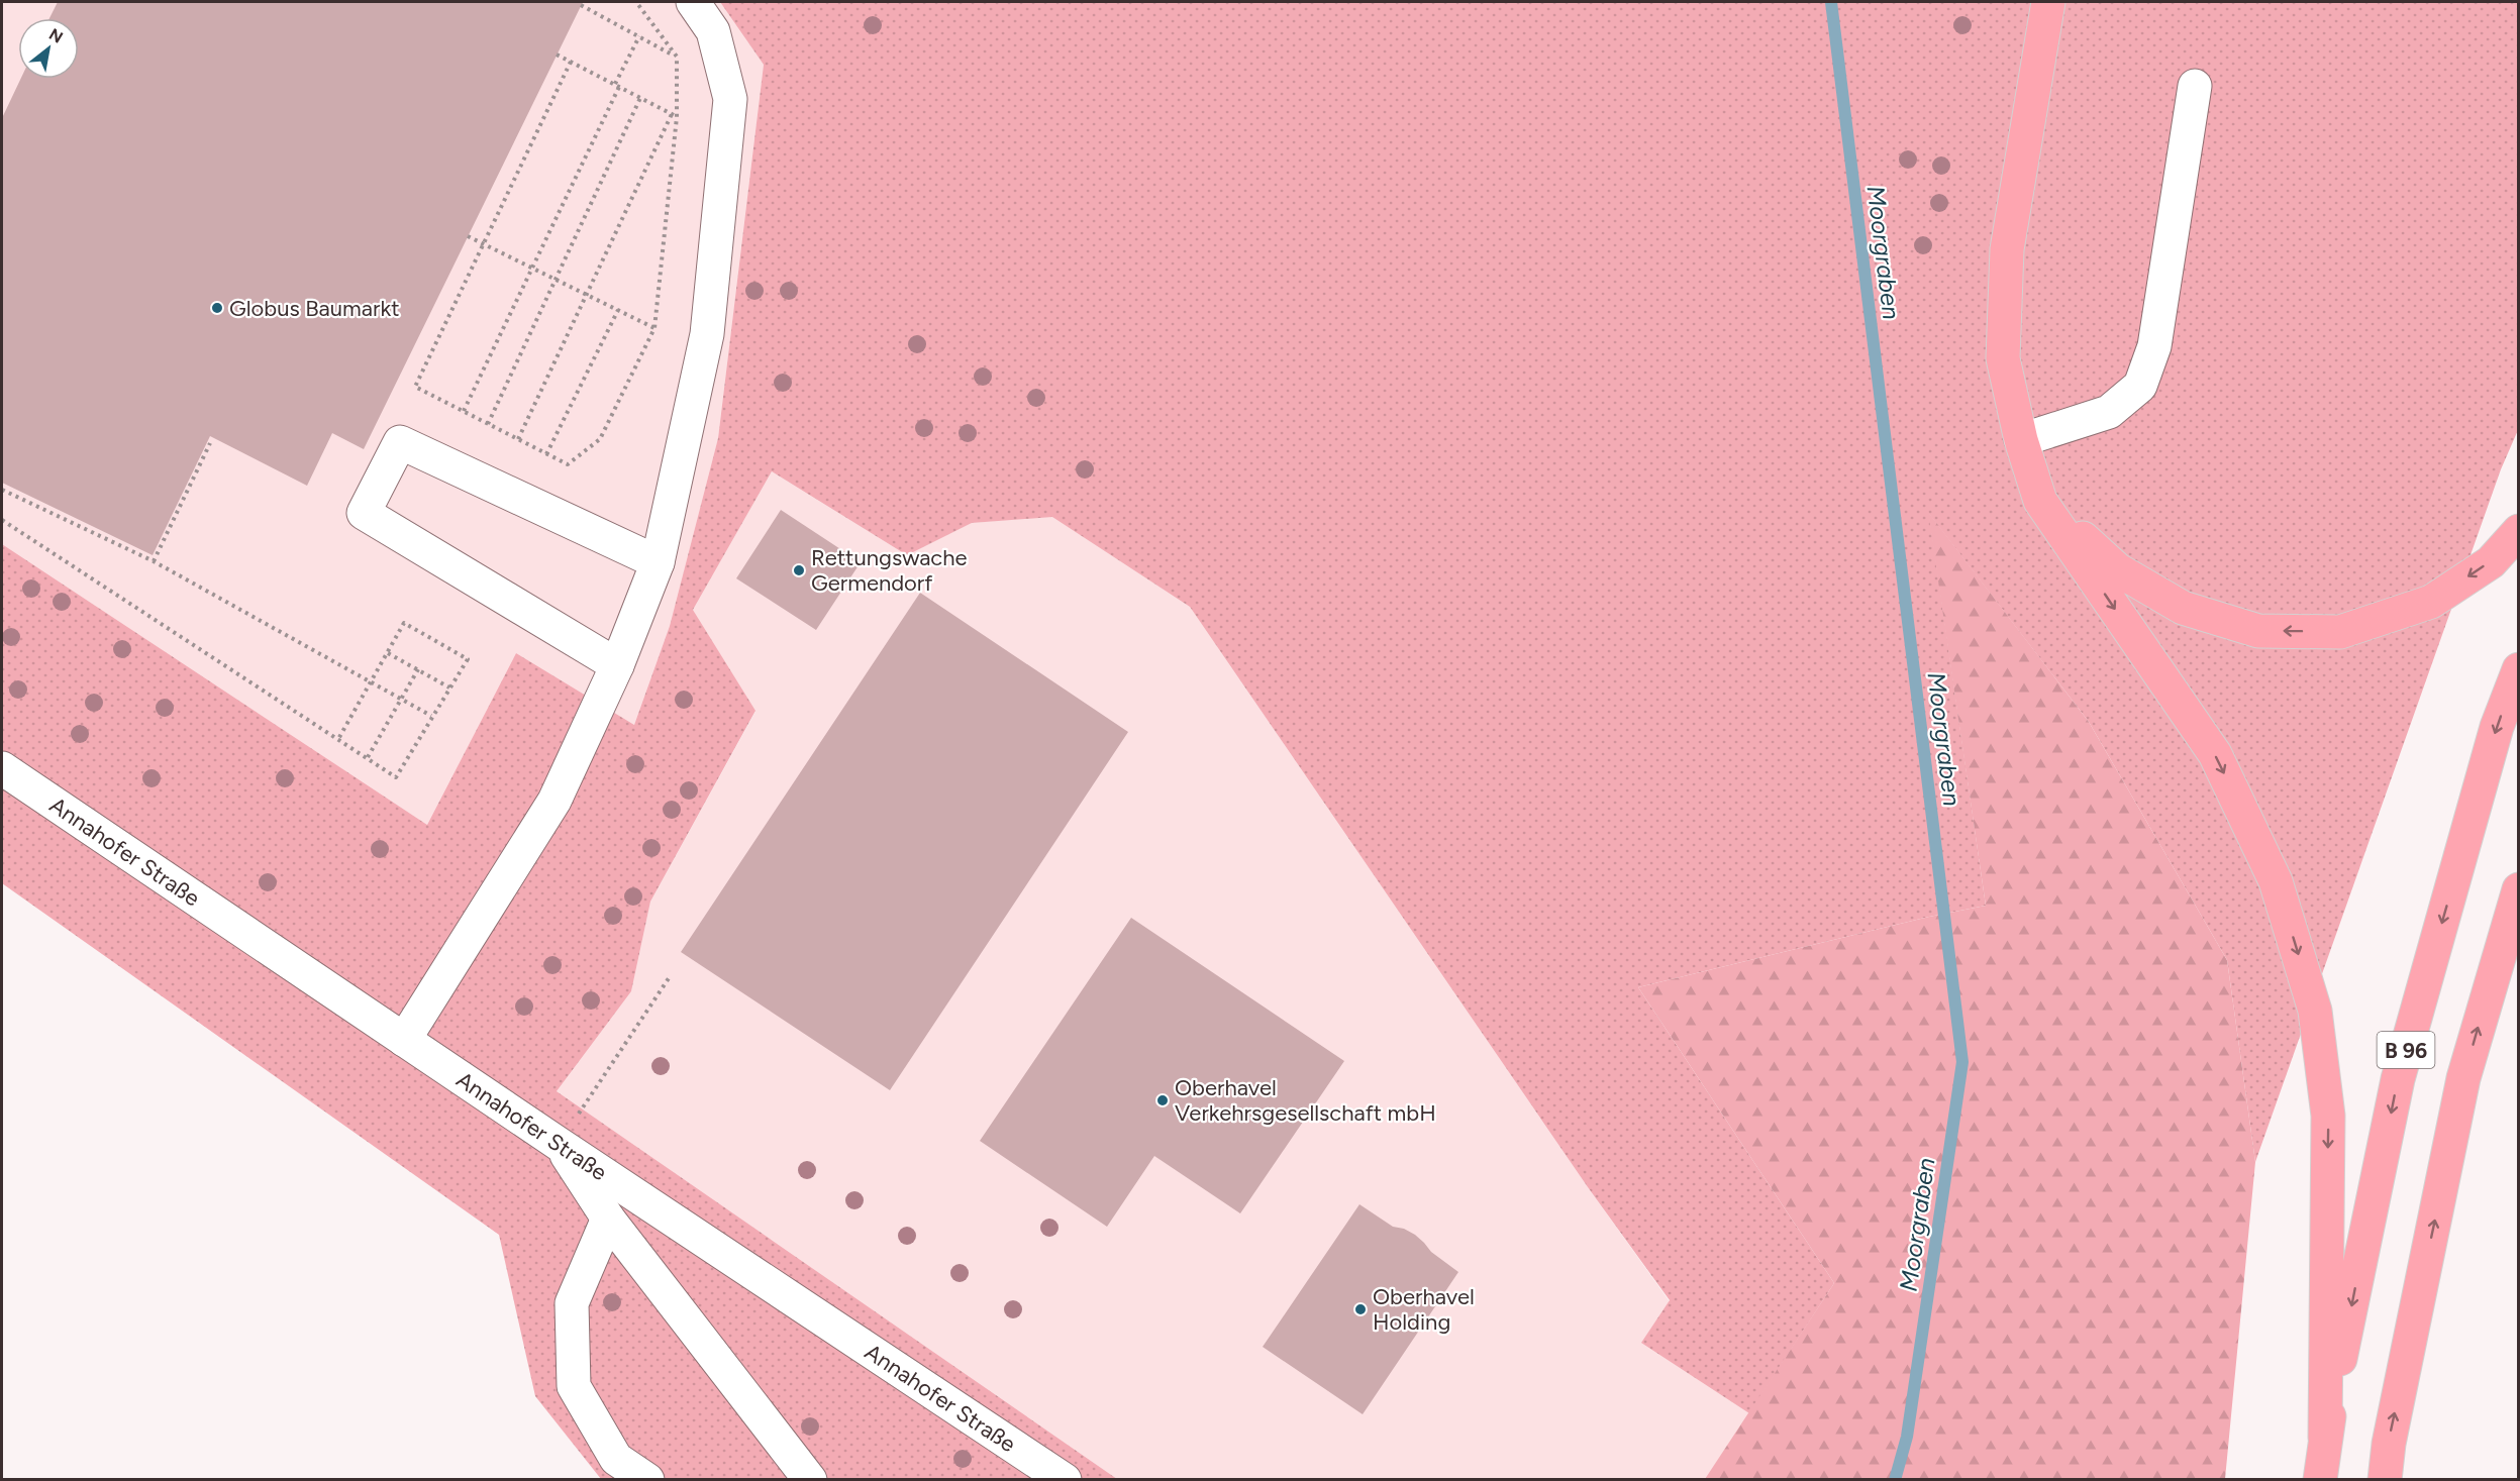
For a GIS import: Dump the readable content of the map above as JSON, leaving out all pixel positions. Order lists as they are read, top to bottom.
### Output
{
  "streets": {
    "highway": ["B 96"],
    "street": ["Annahofer Straße"]
  },
  "water": ["Moorgraben"],
  "places": [
    "Globus Baumarkt",
    "Rettungswache Germendorf",
    "Oberhavel Verkehrsgesellschaft mbH",
    "Oberhavel Holding"
  ],
  "north": "top right"
}
